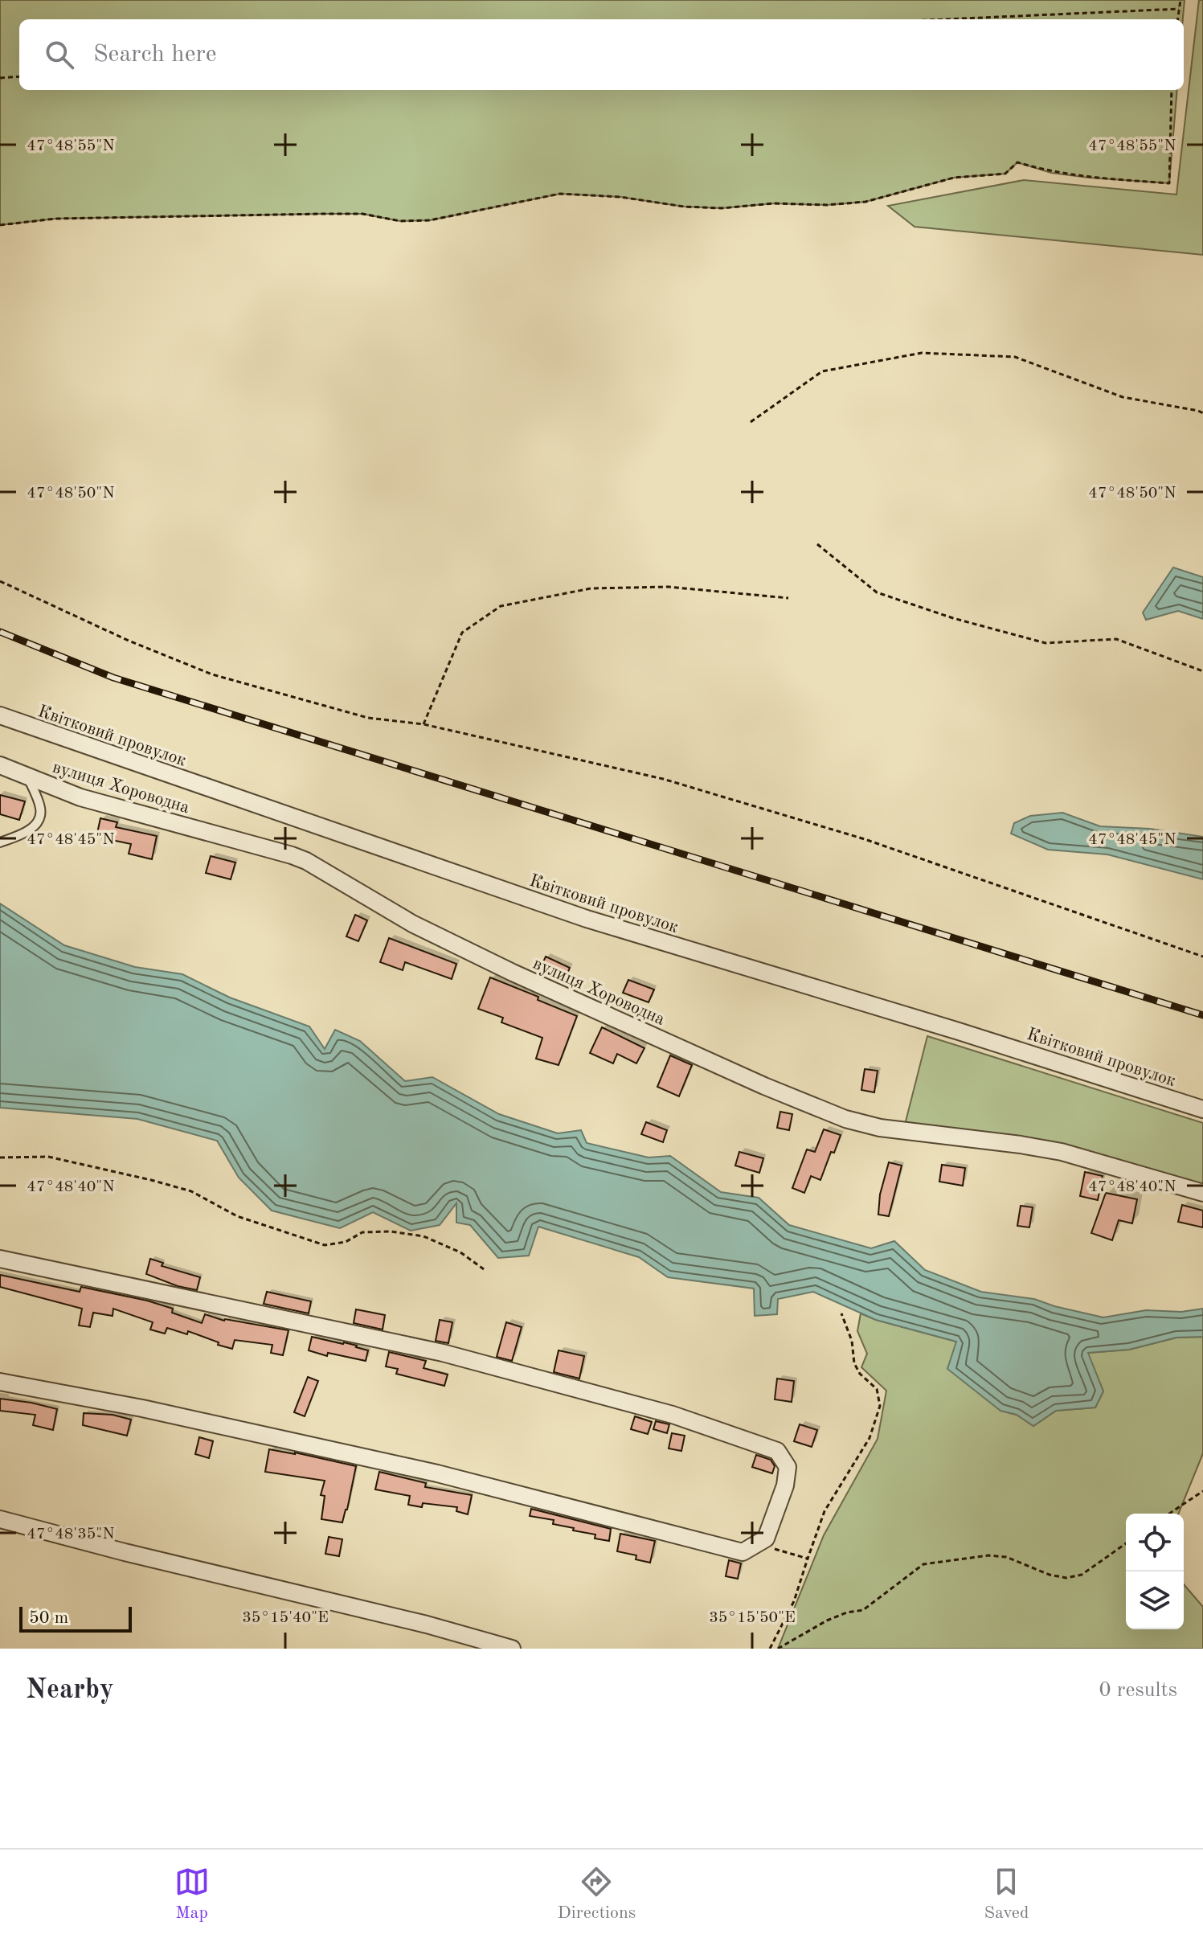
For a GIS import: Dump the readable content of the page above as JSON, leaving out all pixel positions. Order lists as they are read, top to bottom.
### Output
{
  "streets": {
    "street": ["Квітковий провулок", "вулиця Хороводна"]
  },
  "scale_bar": "50 m",
  "page": {
    "search": "Search here",
    "scale": "50 m",
    "heading": ["Nearby", "0 results"],
    "nav": ["Map", "Directions", "Saved"]
  },
  "coordinates": [
    "47°48'55\"N",
    "47°48'50\"N",
    "47°48'45\"N",
    "47°48'40\"N",
    "47°48'35\"N",
    "35°15'40\"E",
    "35°15'50\"E"
  ]
}
